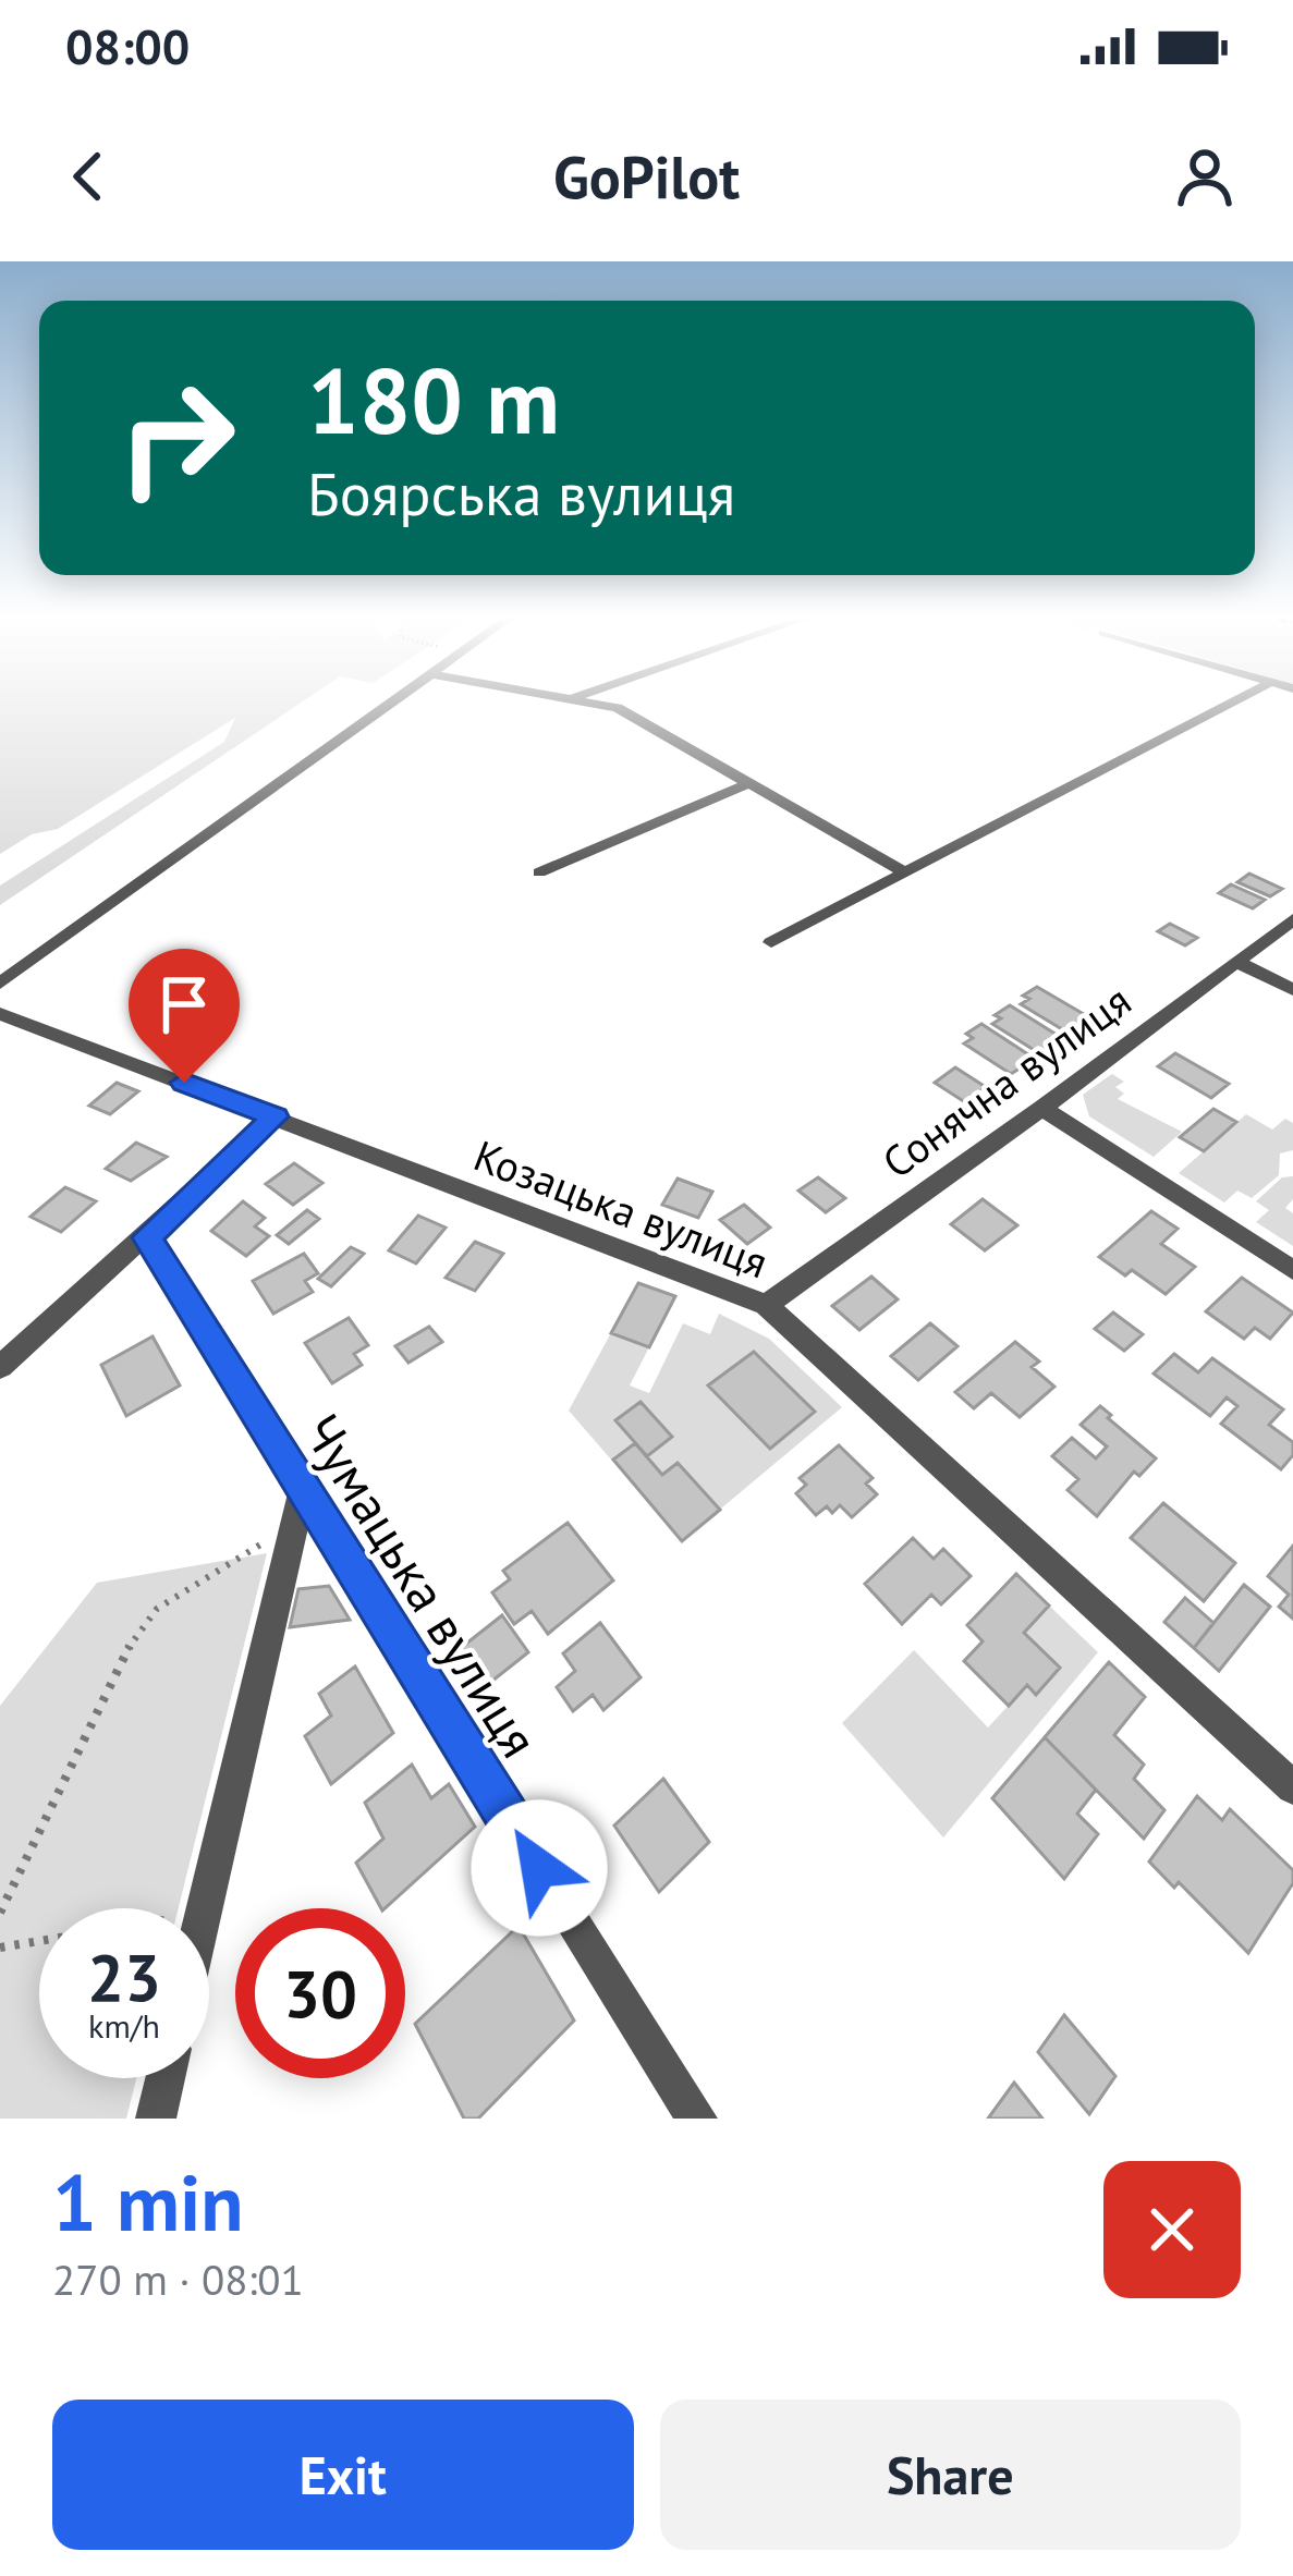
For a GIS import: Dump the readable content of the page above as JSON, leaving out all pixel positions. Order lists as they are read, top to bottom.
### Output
{
  "streets": {
    "street": ["Сонячна вулиця", "Козацька вулиця", "Чумацька вулиця"]
  },
  "crossings": [
    ["Сонячна вулиця", "Козацька вулиця"]
  ],
  "page": {
    "status": "08:00",
    "header": "GoPilot",
    "turn": ["180 m", "Боярська вулиця"],
    "speed": "23 km/h",
    "limit": "30",
    "heading": ["1 min", "270 m · 08:01"],
    "buttons": ["Exit", "Share"]
  }
}
